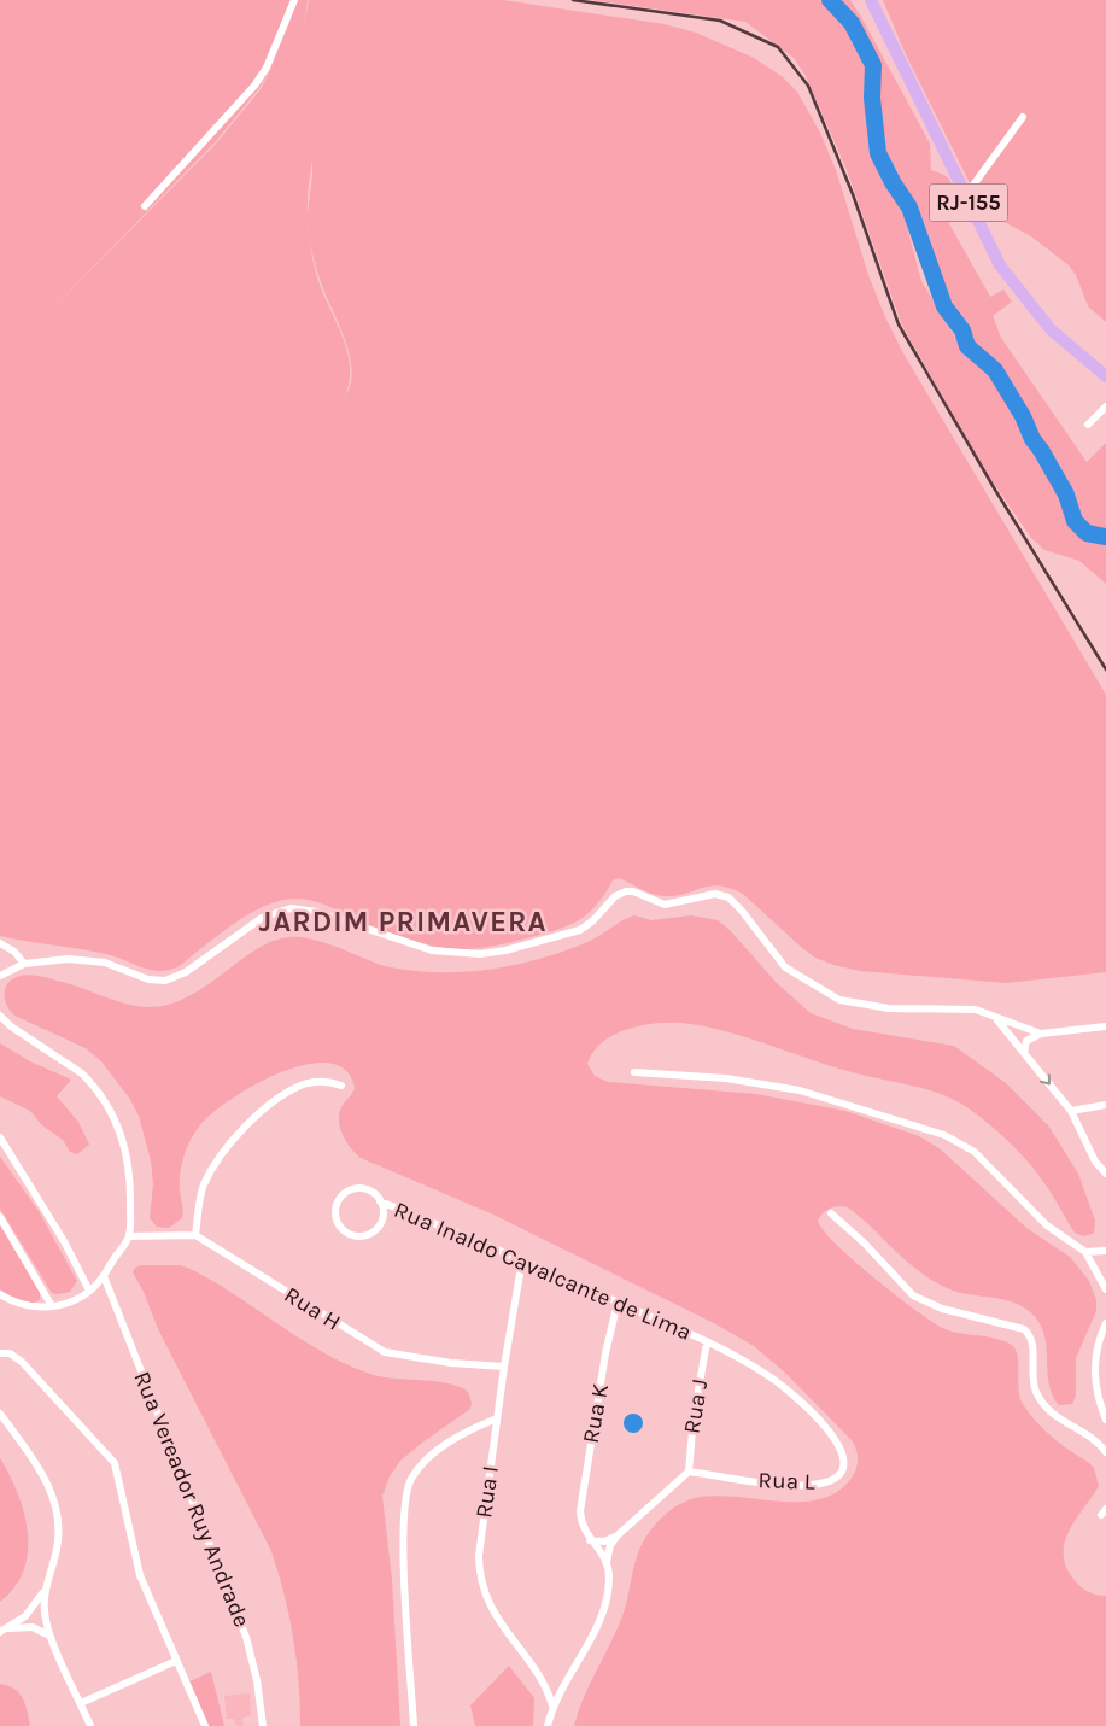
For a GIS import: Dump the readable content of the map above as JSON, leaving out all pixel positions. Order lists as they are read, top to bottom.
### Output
{
  "streets": {
    "main road": ["RJ-155"],
    "street": [
      "Rua Inaldo Cavalcante de Lima",
      "Rua H",
      "Rua J",
      "Rua K",
      "Rua L",
      "Rua I",
      "Rua Vereador Ruy Andrade"
    ]
  },
  "crossings": [
    ["Rua Inaldo Cavalcante de Lima", "Rua J"],
    ["Rua Inaldo Cavalcante de Lima", "Rua K"],
    ["Rua Inaldo Cavalcante de Lima", "Rua L"],
    ["Rua Inaldo Cavalcante de Lima", "Rua I"],
    ["Rua H", "Rua I"],
    ["Rua J", "Rua L"]
  ],
  "districts": ["JARDIM PRIMAVERA"]
}
